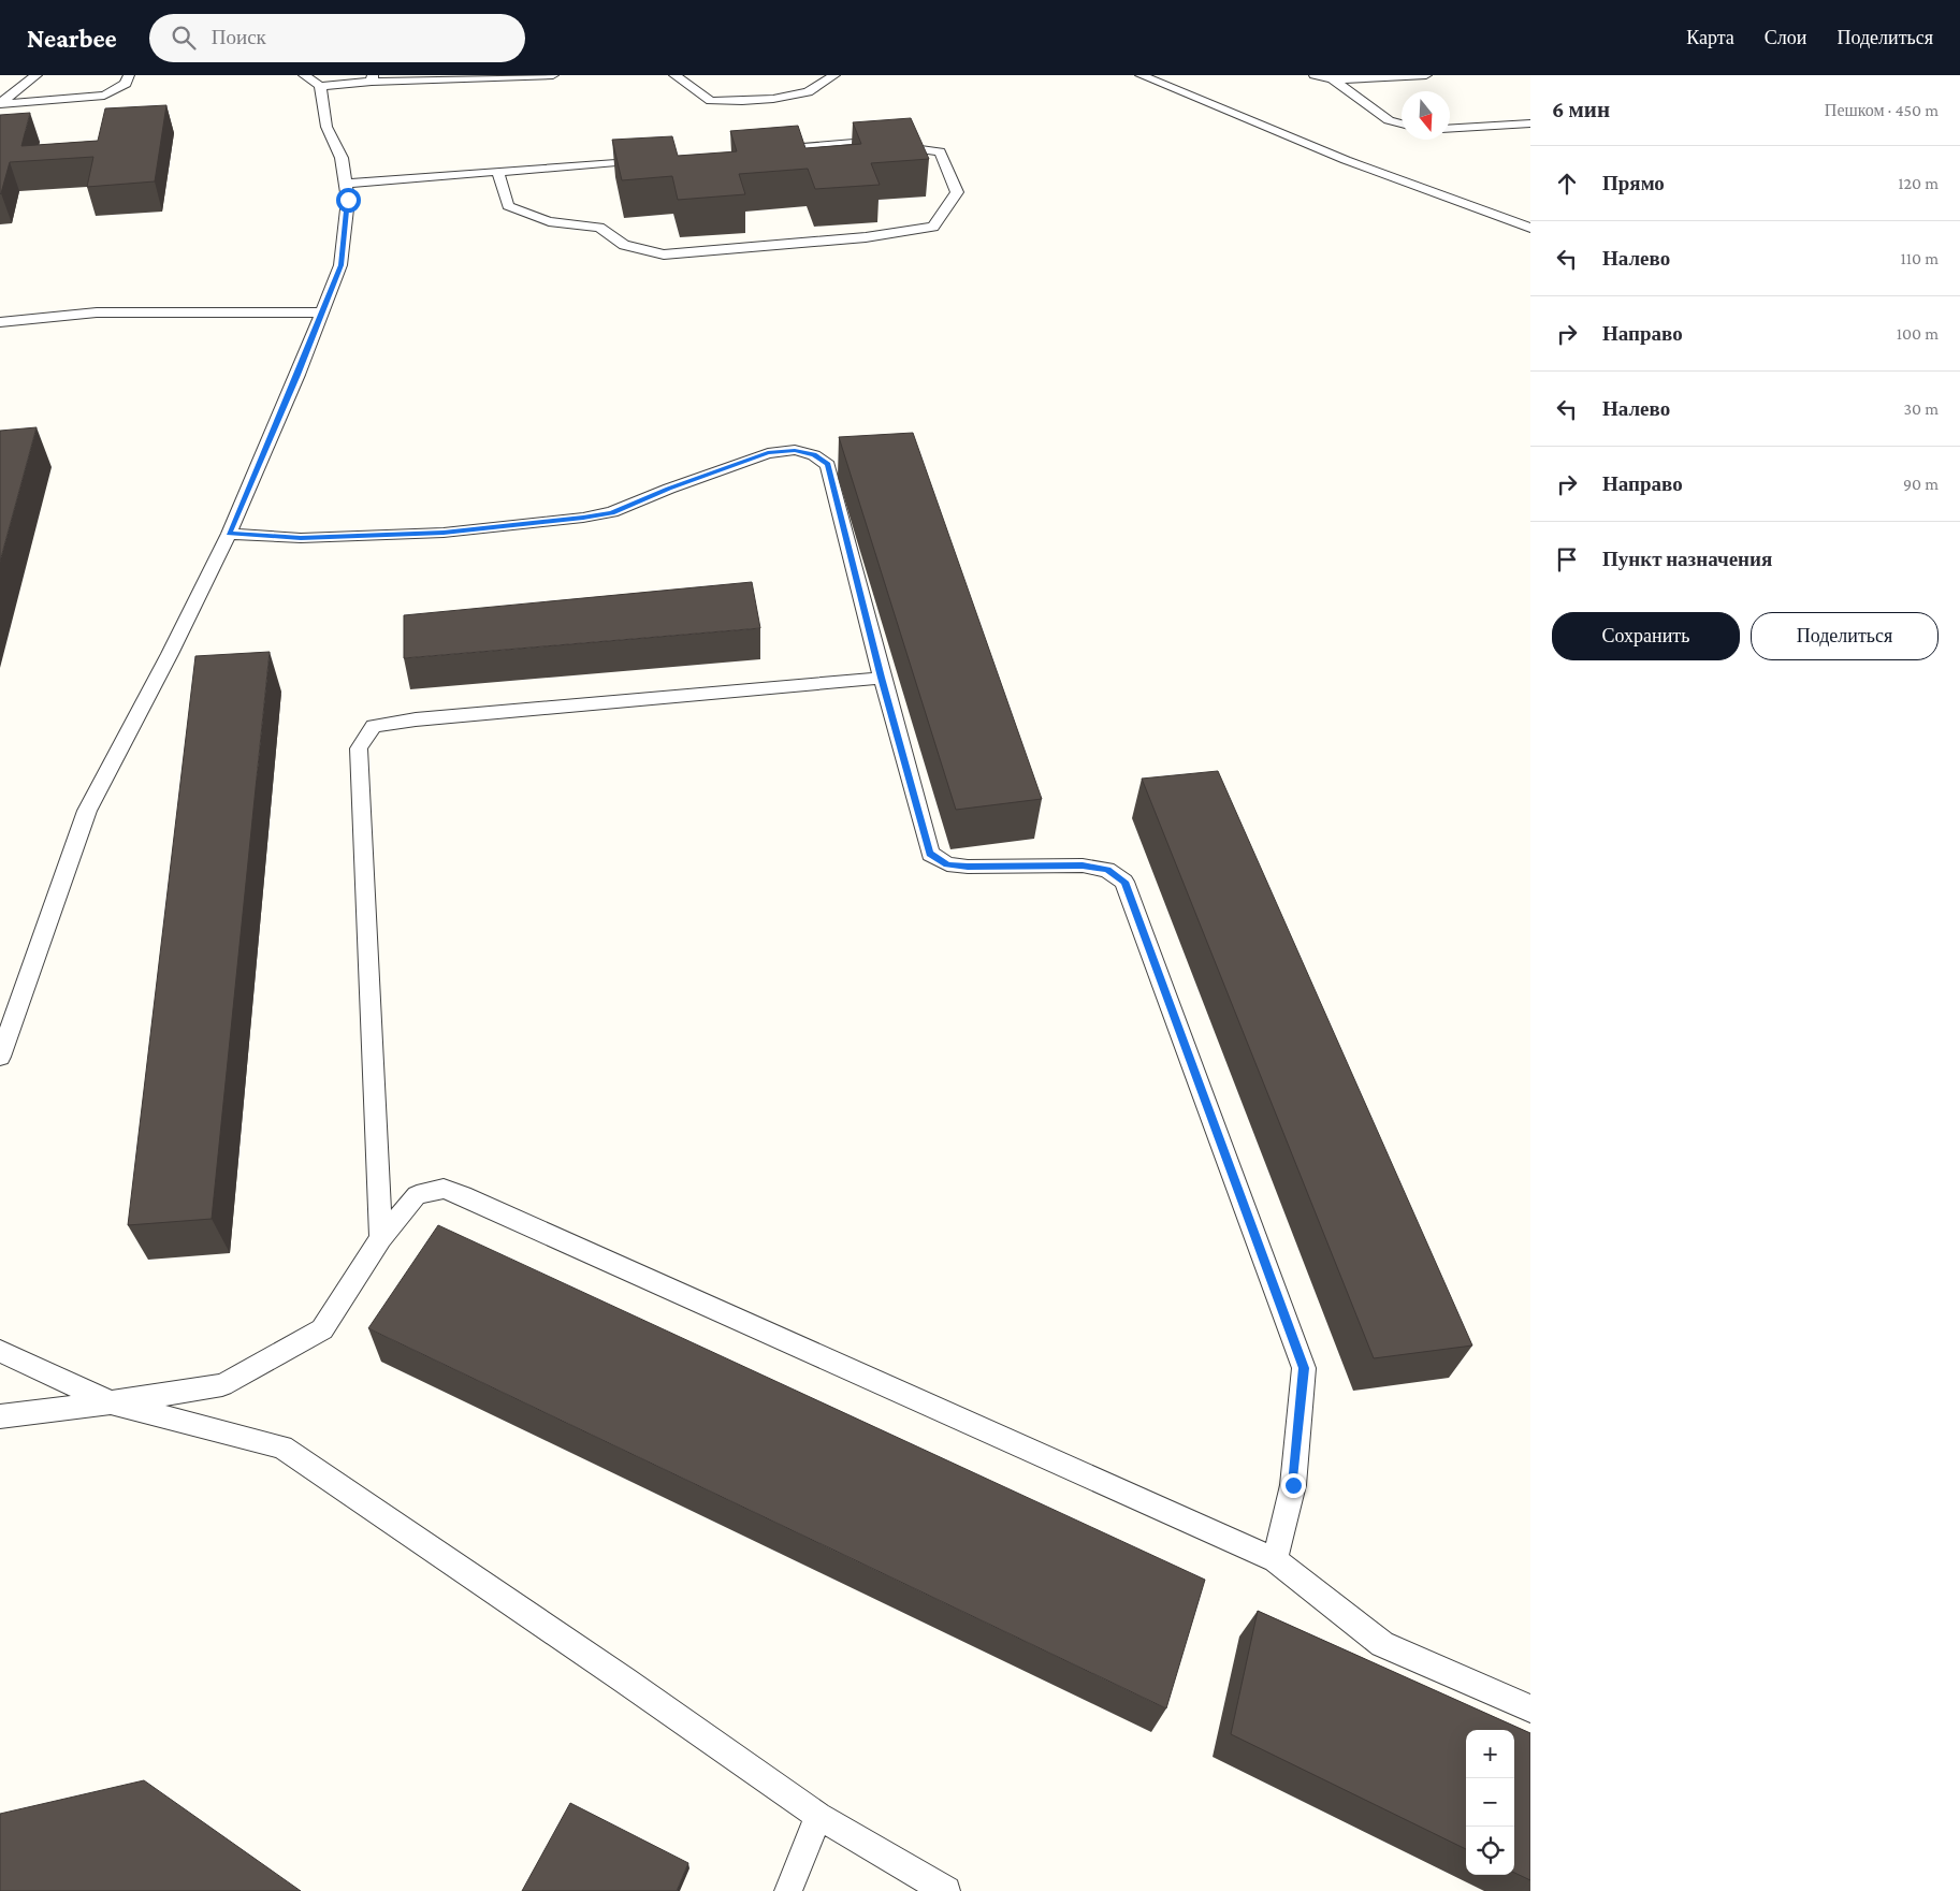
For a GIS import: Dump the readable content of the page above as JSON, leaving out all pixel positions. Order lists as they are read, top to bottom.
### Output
{
  "north": "bottom",
  "page": {
    "header": "Nearbee",
    "search": "Поиск",
    "nav": ["Карта", "Слои", "Поделиться"],
    "heading": ["6 мин", "Пешком · 450 m"],
    "list": [
      ["Прямо", "120 m"],
      ["Налево", "110 m"],
      ["Направо", "100 m"],
      ["Налево", "30 m"],
      ["Направо", "90 m"],
      "Пункт назначения"
    ],
    "buttons": ["Сохранить", "Поделиться"],
    "map_buttons": ["+", "−"]
  }
}
